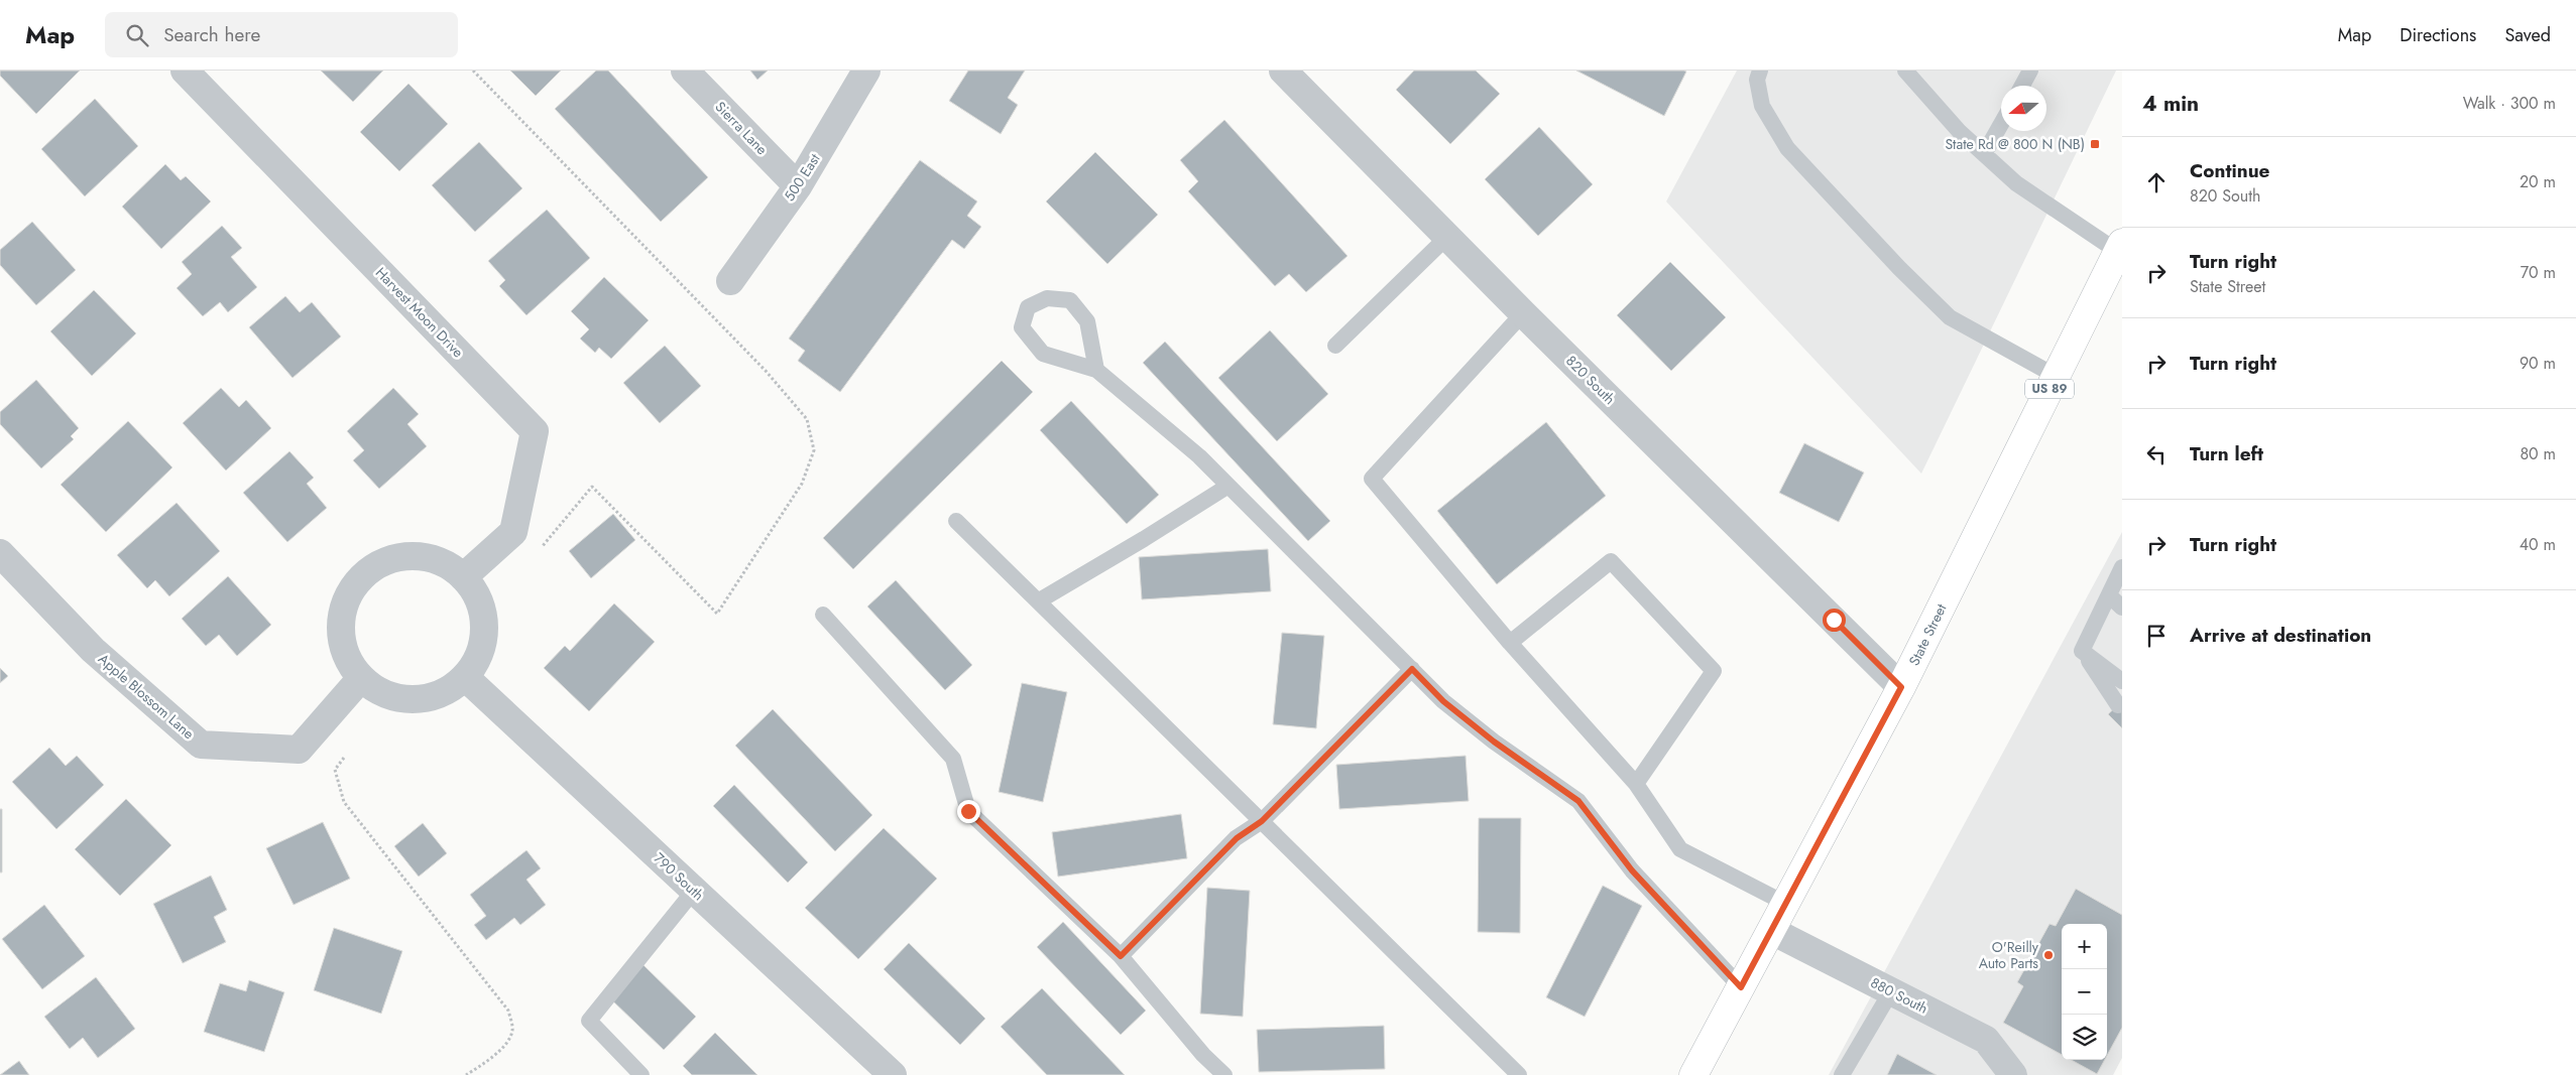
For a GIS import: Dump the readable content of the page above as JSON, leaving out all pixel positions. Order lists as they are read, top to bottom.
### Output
{
  "streets": {
    "main road": ["US 89", "State Street"],
    "street": [
      "Sierra Lane",
      "500 East",
      "Harvest Moon Drive",
      "820 South",
      "Apple Blossom Lane",
      "790 South",
      "880 South"
    ]
  },
  "crossings": [
    ["Sierra Lane", "500 East"],
    ["Harvest Moon Drive", "Apple Blossom Lane"],
    ["Harvest Moon Drive", "790 South"],
    ["820 South", "State Street"],
    ["State Street", "880 South"],
    ["Apple Blossom Lane", "790 South"]
  ],
  "places": {
    "transit": ["State Rd @ 800 N (NB)"],
    "other": ["O'Reilly Auto Parts"]
  },
  "north": "left",
  "page": {
    "header": "Map",
    "search": "Search here",
    "nav": ["Map", "Directions", "Saved"],
    "heading": ["4 min", "Walk · 300 m"],
    "list": [
      ["Continue", "820 South", "20 m"],
      ["Turn right", "State Street", "70 m"],
      ["Turn right", "90 m"],
      ["Turn left", "80 m"],
      ["Turn right", "40 m"],
      "Arrive at destination"
    ],
    "map_buttons": ["+", "−"]
  }
}
